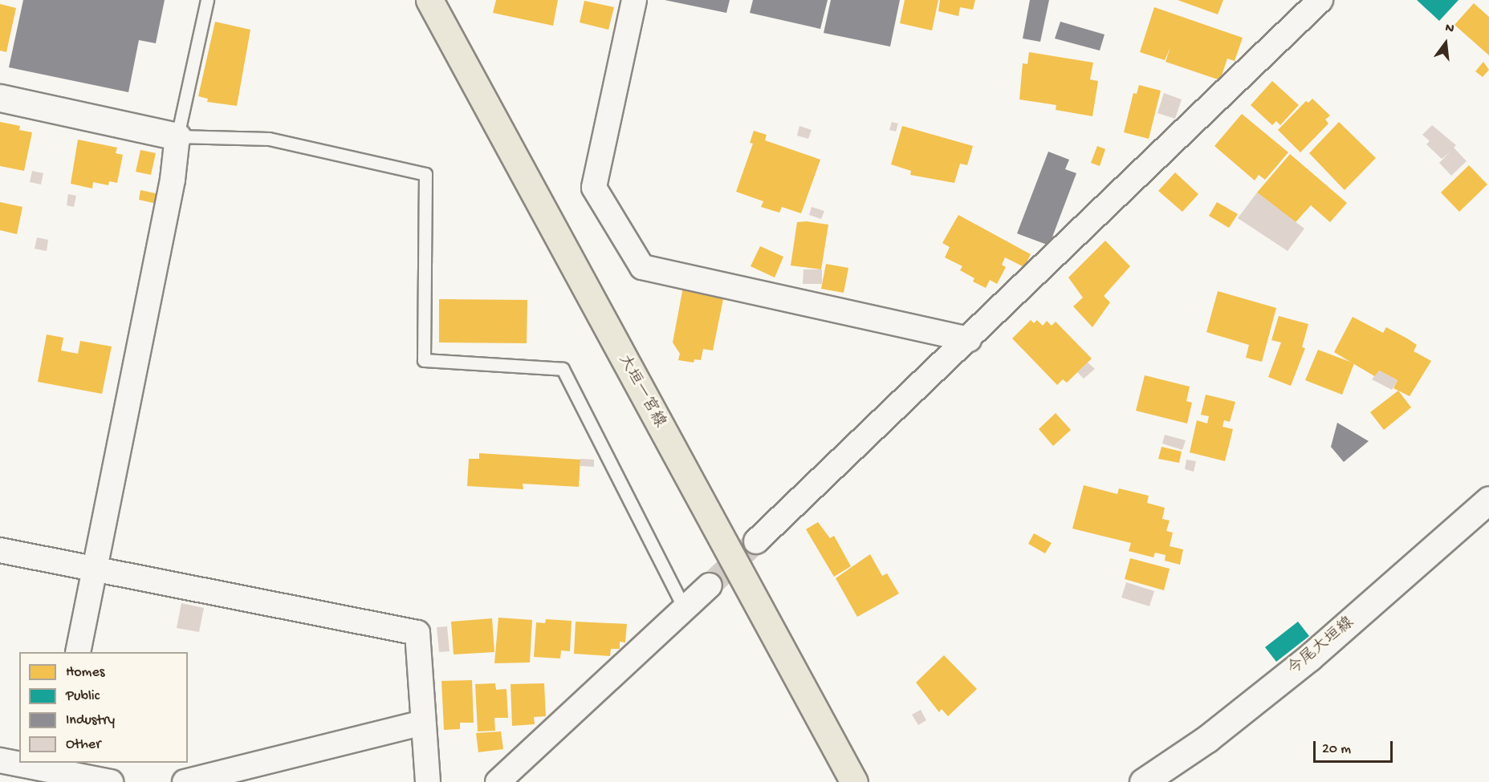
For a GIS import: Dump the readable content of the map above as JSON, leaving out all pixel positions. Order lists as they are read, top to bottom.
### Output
{
  "streets": {
    "main road": ["大垣一宮線", "今尾大垣線"]
  },
  "legend": [
    "Homes",
    "Public",
    "Industry",
    "Other"
  ],
  "scale_bar": "20 m",
  "north": "top"
}
